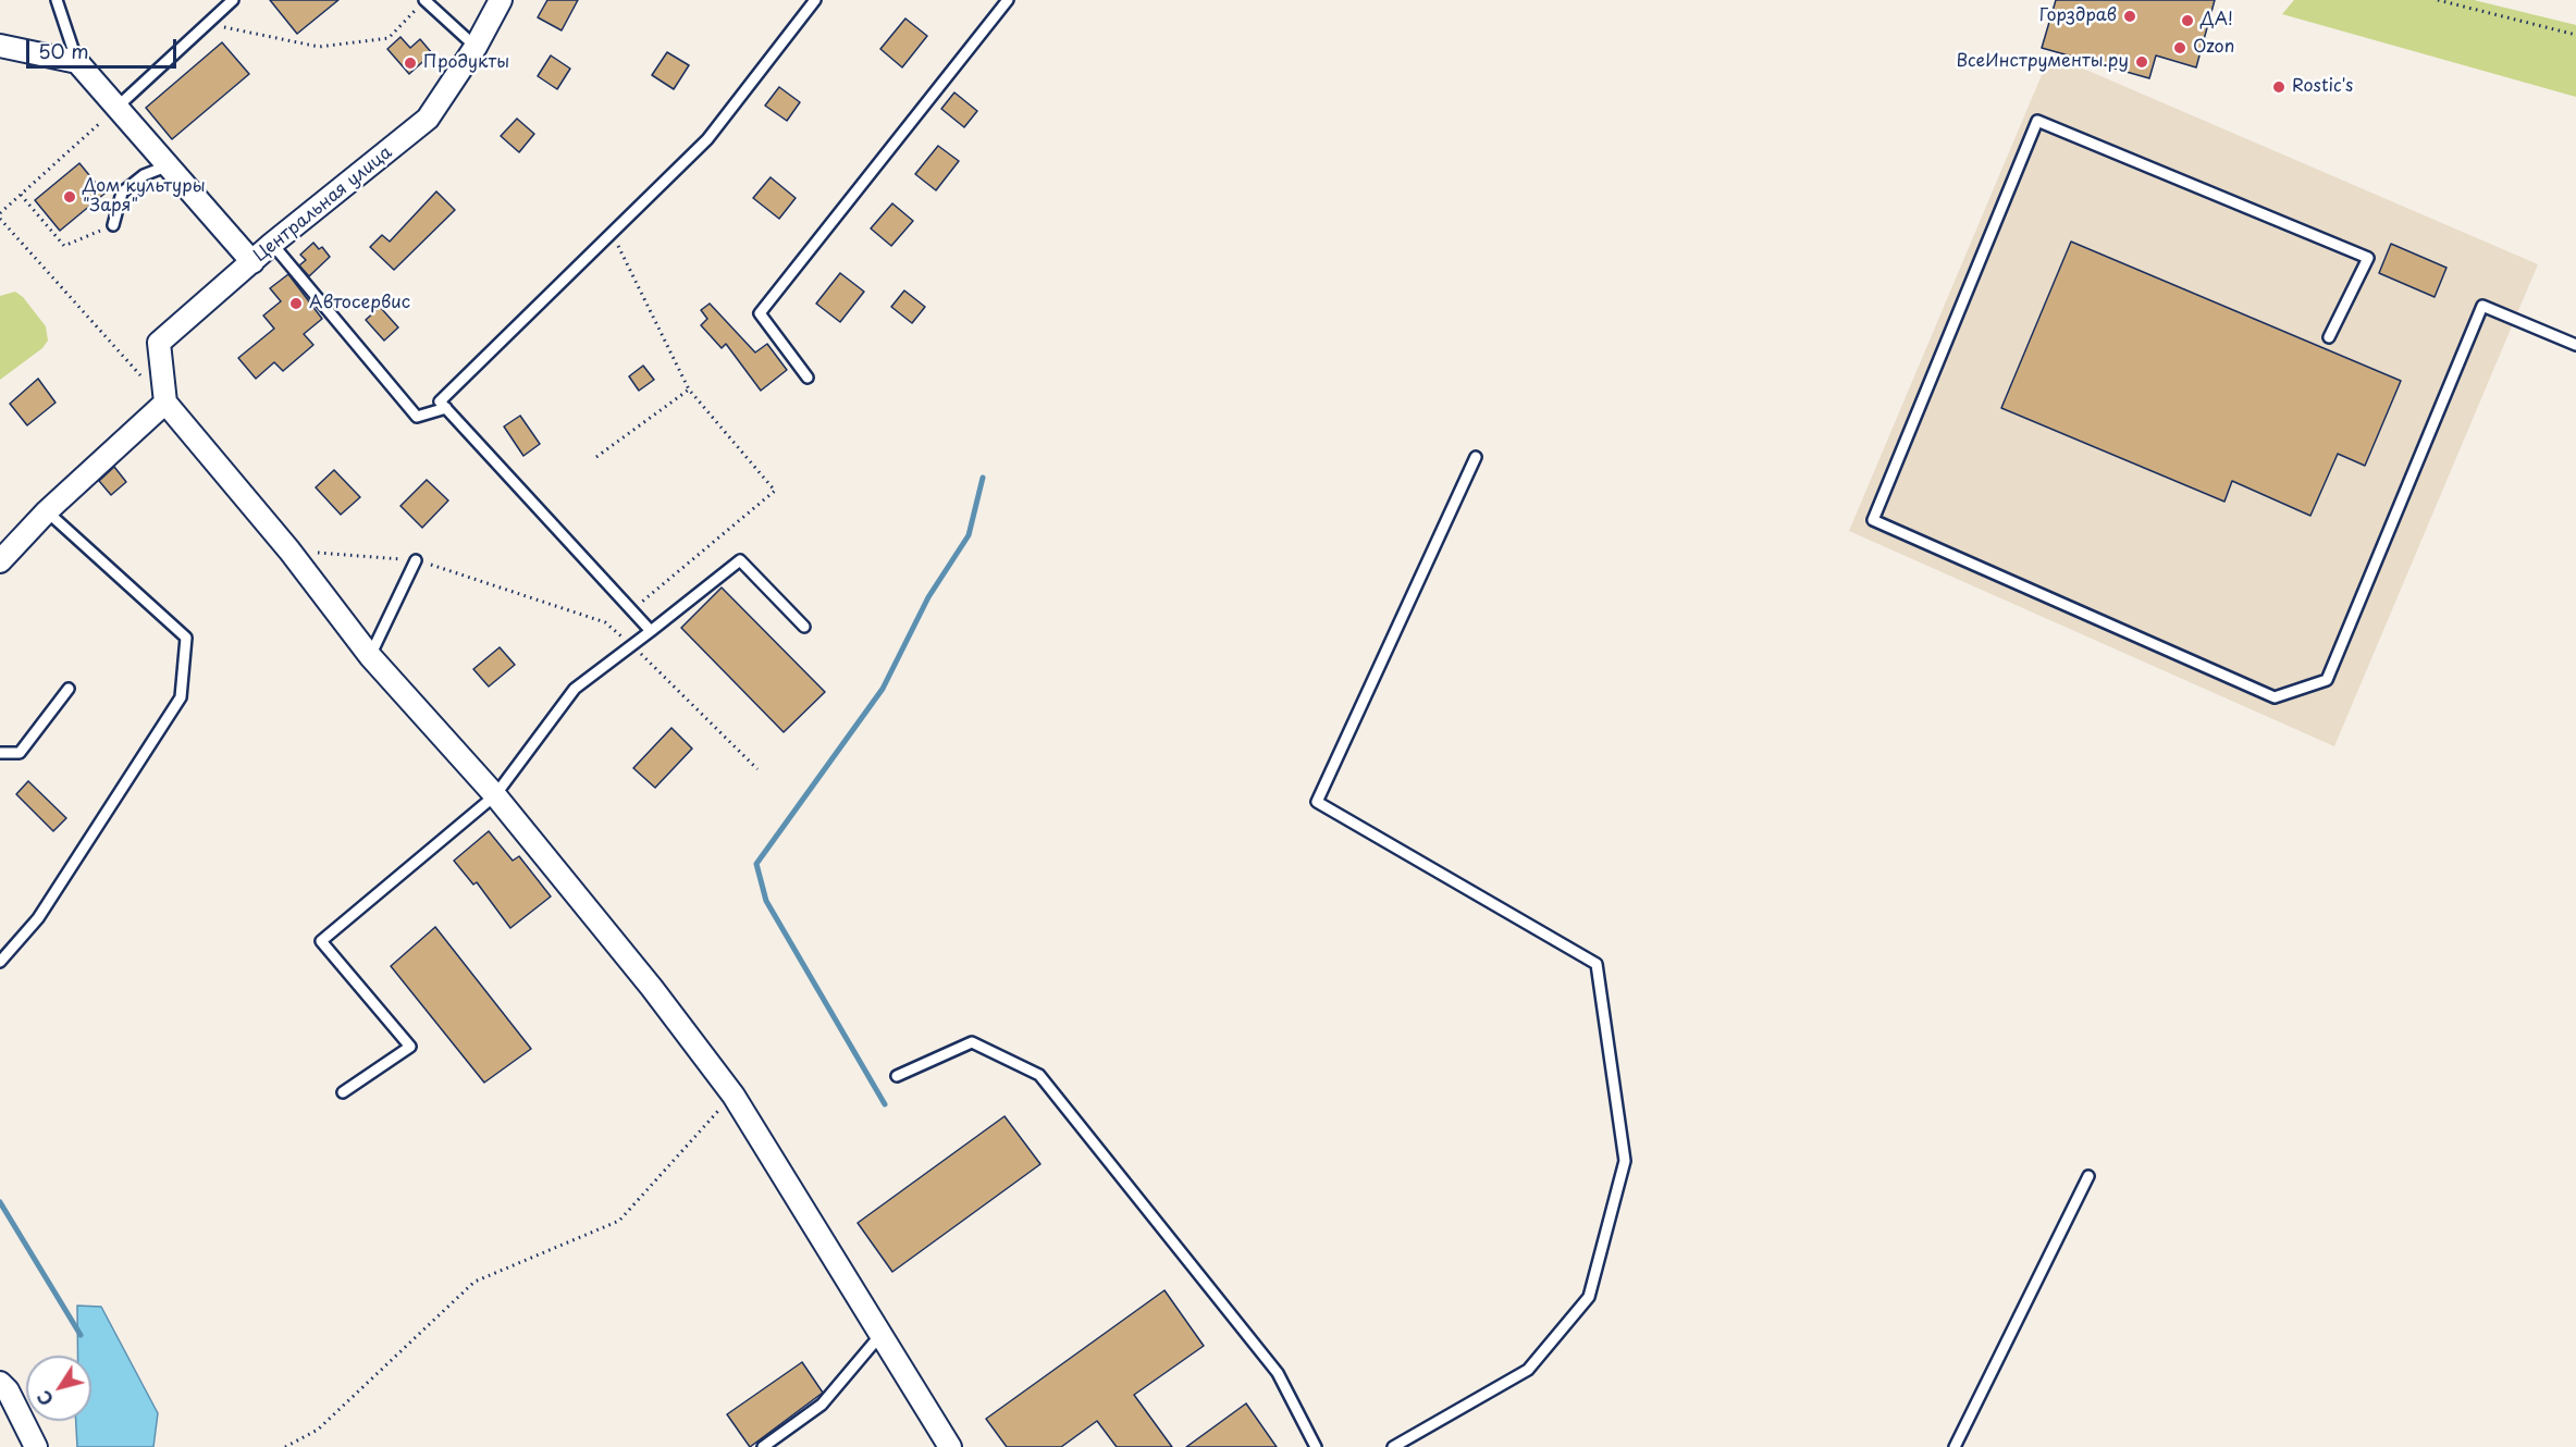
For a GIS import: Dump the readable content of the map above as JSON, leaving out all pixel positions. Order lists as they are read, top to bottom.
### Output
{
  "streets": {
    "street": ["Центральная улица"]
  },
  "places": [
    "Горздрав",
    "ДА!",
    "Ozon",
    "ВсеИнструменты.ру",
    "Продукты",
    "Rostic's",
    "Дом культуры \"Заря\"",
    "Автосервис"
  ],
  "scale_bar": "50 m",
  "north": "bottom left"
}
